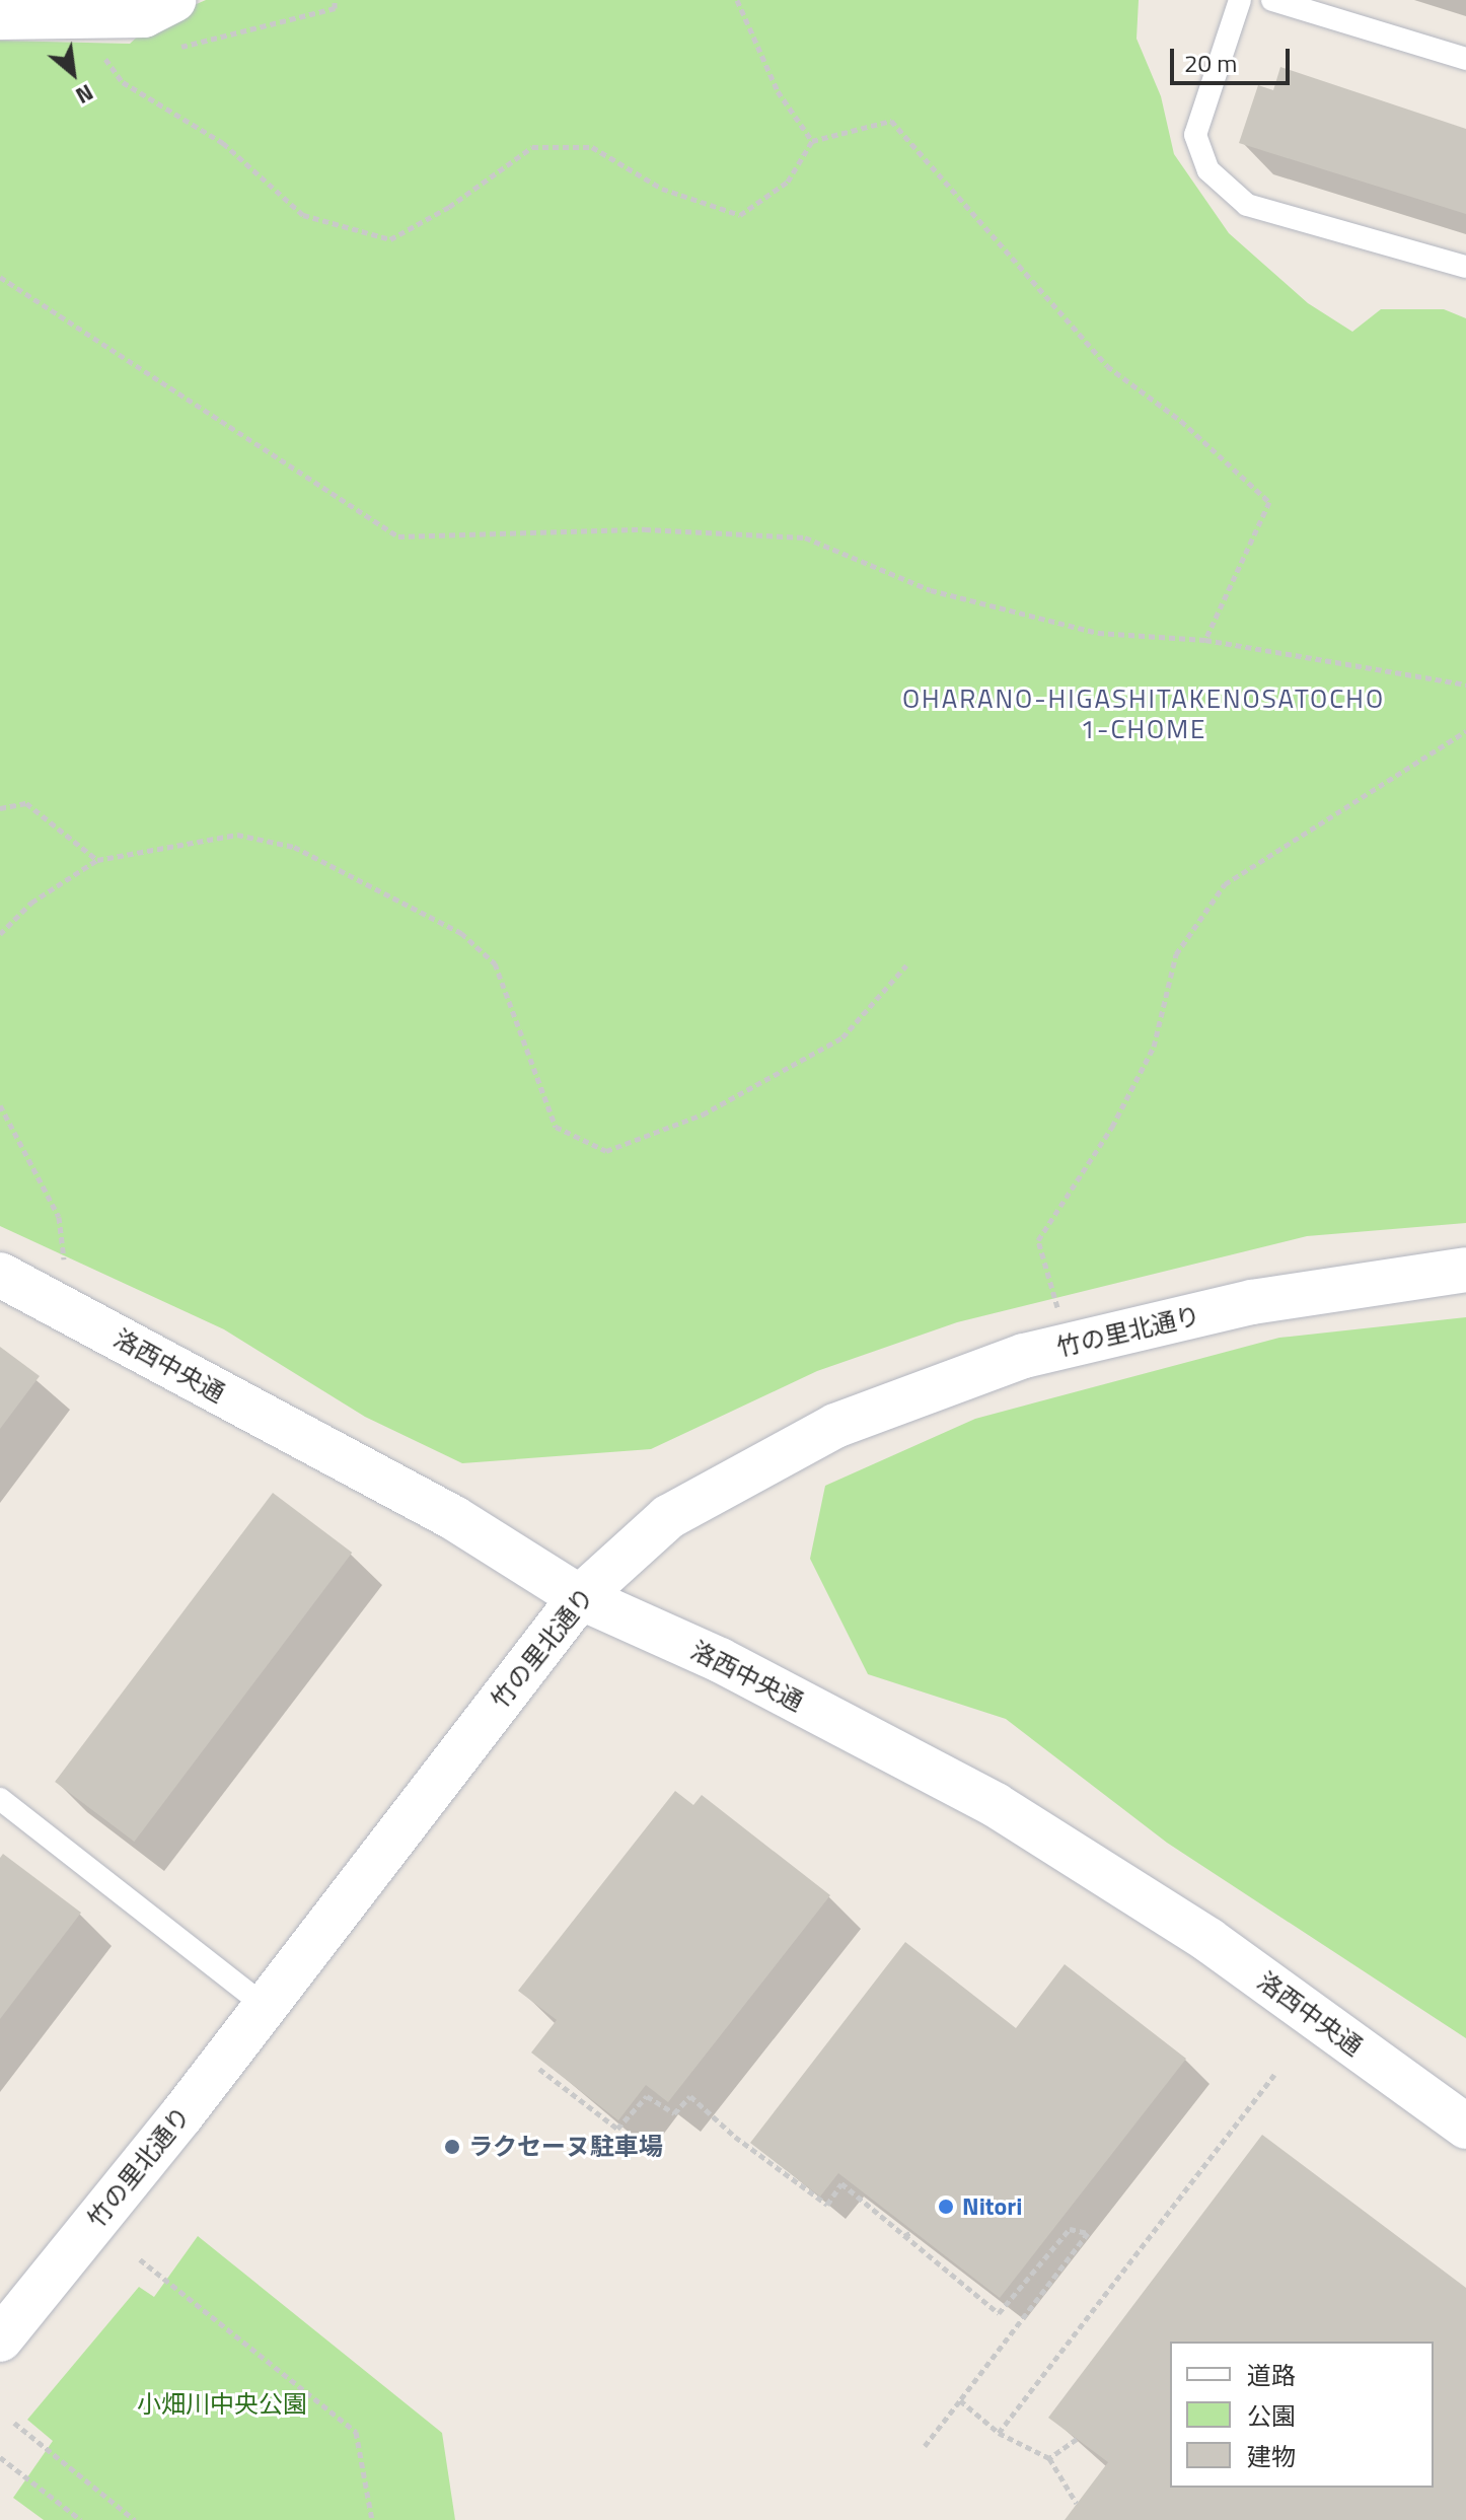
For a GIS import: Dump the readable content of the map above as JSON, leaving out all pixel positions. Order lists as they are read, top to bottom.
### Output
{
  "streets": {
    "street": ["竹の里北通り", "洛西中央通"]
  },
  "crossings": [
    ["竹の里北通り", "洛西中央通"]
  ],
  "districts": ["OHARANO-HIGASHITAKENOSATOCHO 1-CHOME"],
  "parks": ["小畑川中央公園"],
  "places": ["ラクセーヌ駐車場", "Nitori"],
  "legend": ["道路", "公園", "建物"],
  "scale_bar": "20 m",
  "north": "bottom right"
}
